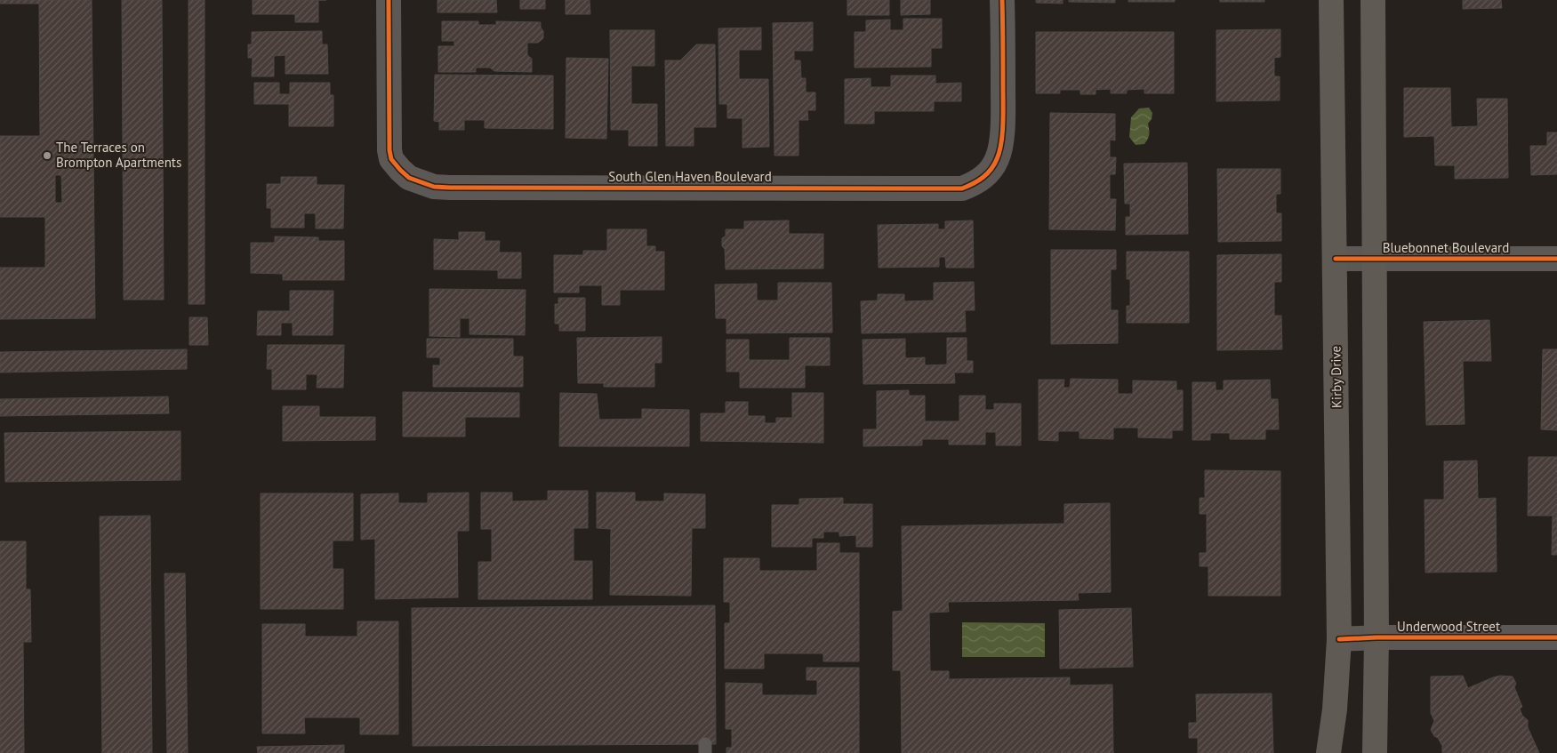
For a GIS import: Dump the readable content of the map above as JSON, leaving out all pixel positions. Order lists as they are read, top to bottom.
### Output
{
  "streets": {
    "main road": ["Kirby Drive"],
    "street": ["South Glen Haven Boulevard", "Bluebonnet Boulevard", "Underwood Street"]
  },
  "crossings": [
    ["Bluebonnet Boulevard", "Kirby Drive"],
    ["Kirby Drive", "Underwood Street"]
  ],
  "places": ["The Terraces on Brompton Apartments"]
}
